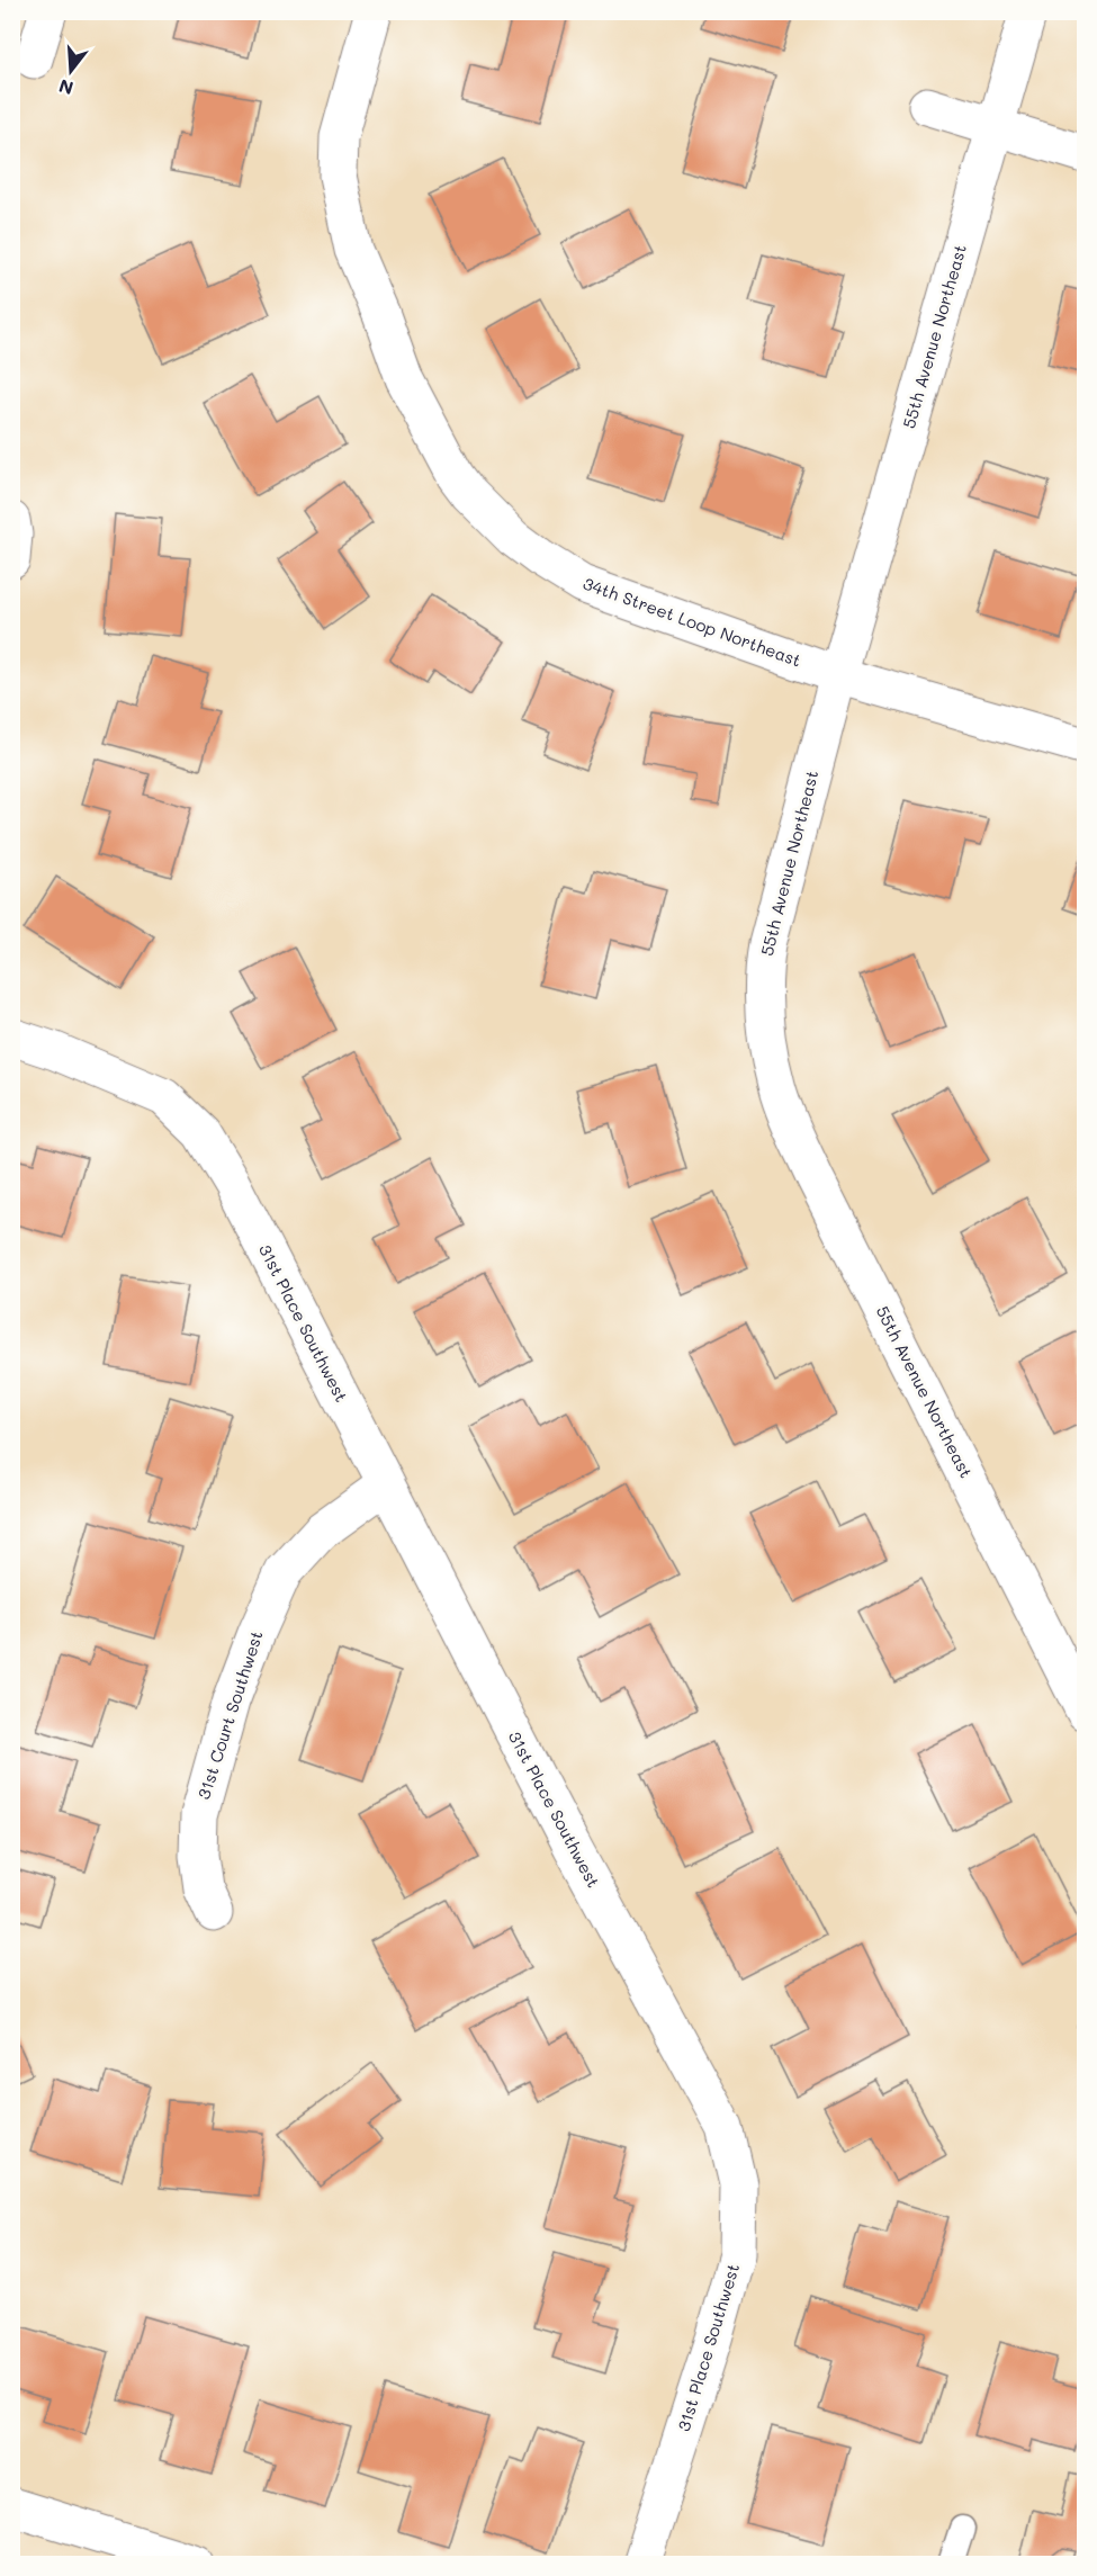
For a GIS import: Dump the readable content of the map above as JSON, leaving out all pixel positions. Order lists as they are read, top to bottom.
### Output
{
  "streets": {
    "street": [
      "55th Avenue Northeast",
      "34th Street Loop Northeast",
      "31st Place Southwest",
      "31st Court Southwest"
    ]
  },
  "crossings": [
    ["55th Avenue Northeast", "34th Street Loop Northeast"],
    ["31st Place Southwest", "31st Court Southwest"]
  ],
  "north": "bottom"
}
